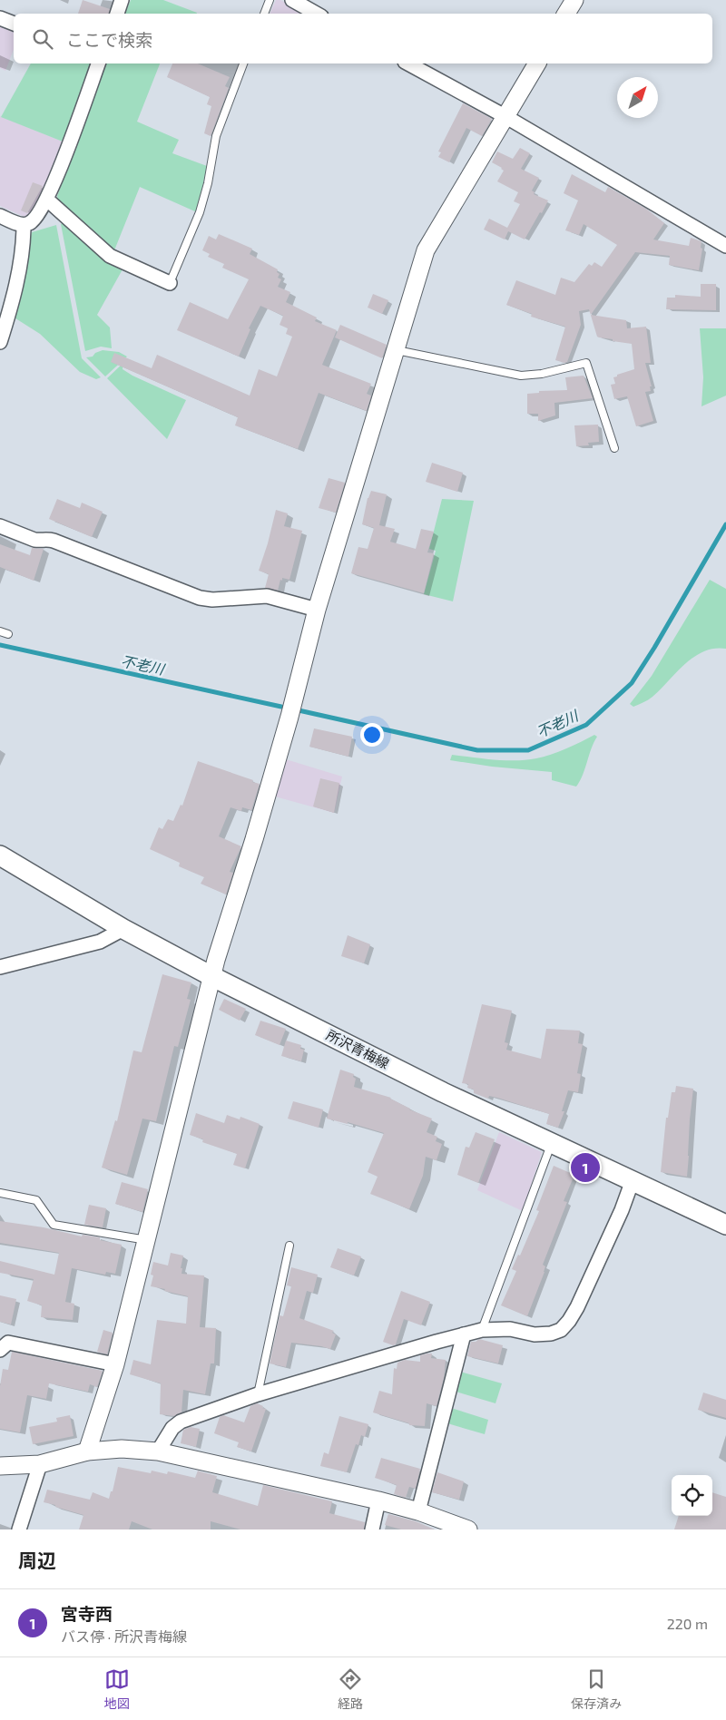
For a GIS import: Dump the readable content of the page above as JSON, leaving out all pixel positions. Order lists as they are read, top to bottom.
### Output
{
  "streets": {
    "main road": ["所沢青梅線"]
  },
  "water": ["不老川"],
  "north": "top right",
  "page": {
    "search": "ここで検索",
    "pins": "1",
    "heading": "周辺",
    "list": [
      {
        "mark": "1",
        "name": "宮寺西",
        "note": "バス停 · 所沢青梅線",
        "value": "220 m"
      }
    ],
    "nav": ["地図", "経路", "保存済み"]
  }
}
